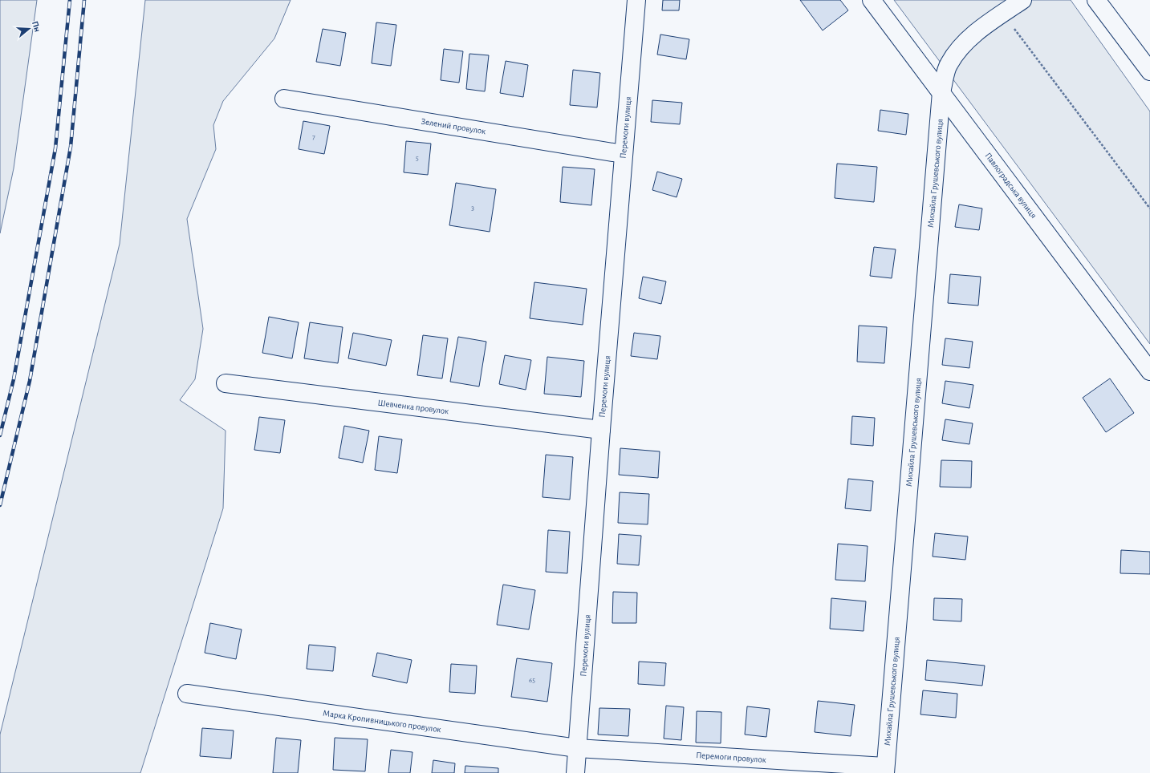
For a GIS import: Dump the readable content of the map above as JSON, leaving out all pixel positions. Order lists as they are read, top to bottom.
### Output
{
  "streets": {
    "street": [
      "Зелений провулок",
      "Перемоги вулиця",
      "Михайла Грушевського вулиця",
      "Павлоградська вулиця",
      "Шевченка провулок",
      "Марка Кропивницького провулок",
      "Перемоги провулок"
    ]
  },
  "crossings": [
    ["Зелений провулок", "Перемоги вулиця"],
    ["Перемоги вулиця", "Шевченка провулок"],
    ["Перемоги вулиця", "Марка Кропивницького провулок"],
    ["Перемоги вулиця", "Перемоги провулок"],
    ["Михайла Грушевського вулиця", "Павлоградська вулиця"],
    ["Михайла Грушевського вулиця", "Перемоги провулок"],
    ["Марка Кропивницького провулок", "Перемоги провулок"]
  ],
  "house_numbers": [
    "7",
    "5",
    "3",
    "65"
  ],
  "north": "right"
}
